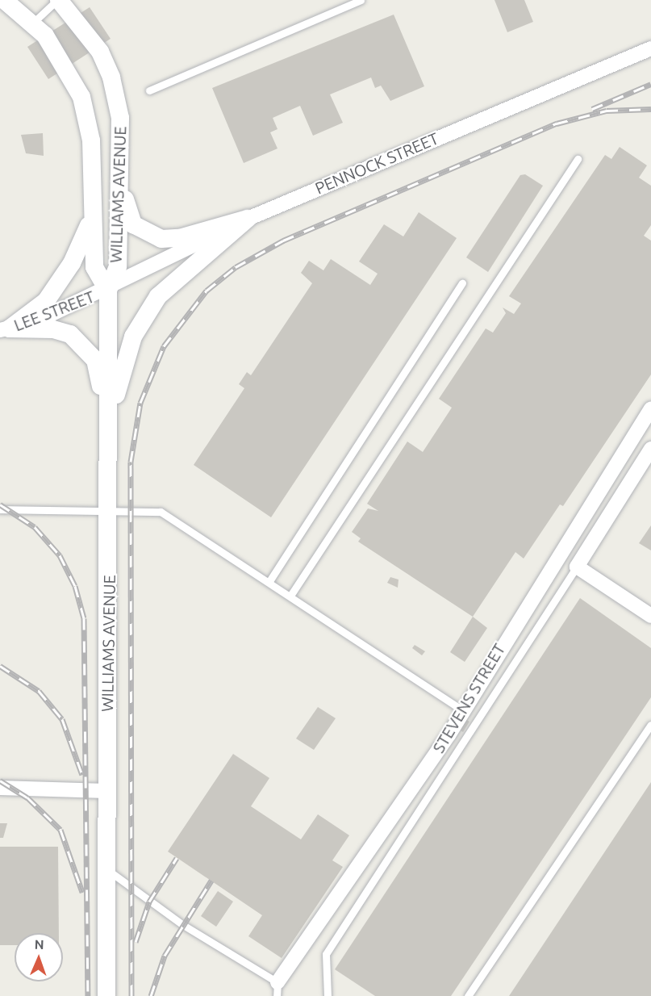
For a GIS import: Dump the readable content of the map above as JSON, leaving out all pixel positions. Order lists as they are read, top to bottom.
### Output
{
  "streets": {
    "street": [
      "PENNOCK STREET",
      "WILLIAMS AVENUE",
      "LEE STREET",
      "STEVENS STREET"
    ]
  },
  "crossings": [
    ["PENNOCK STREET", "WILLIAMS AVENUE"],
    ["PENNOCK STREET", "LEE STREET"],
    ["WILLIAMS AVENUE", "LEE STREET"]
  ],
  "north": "top"
}
